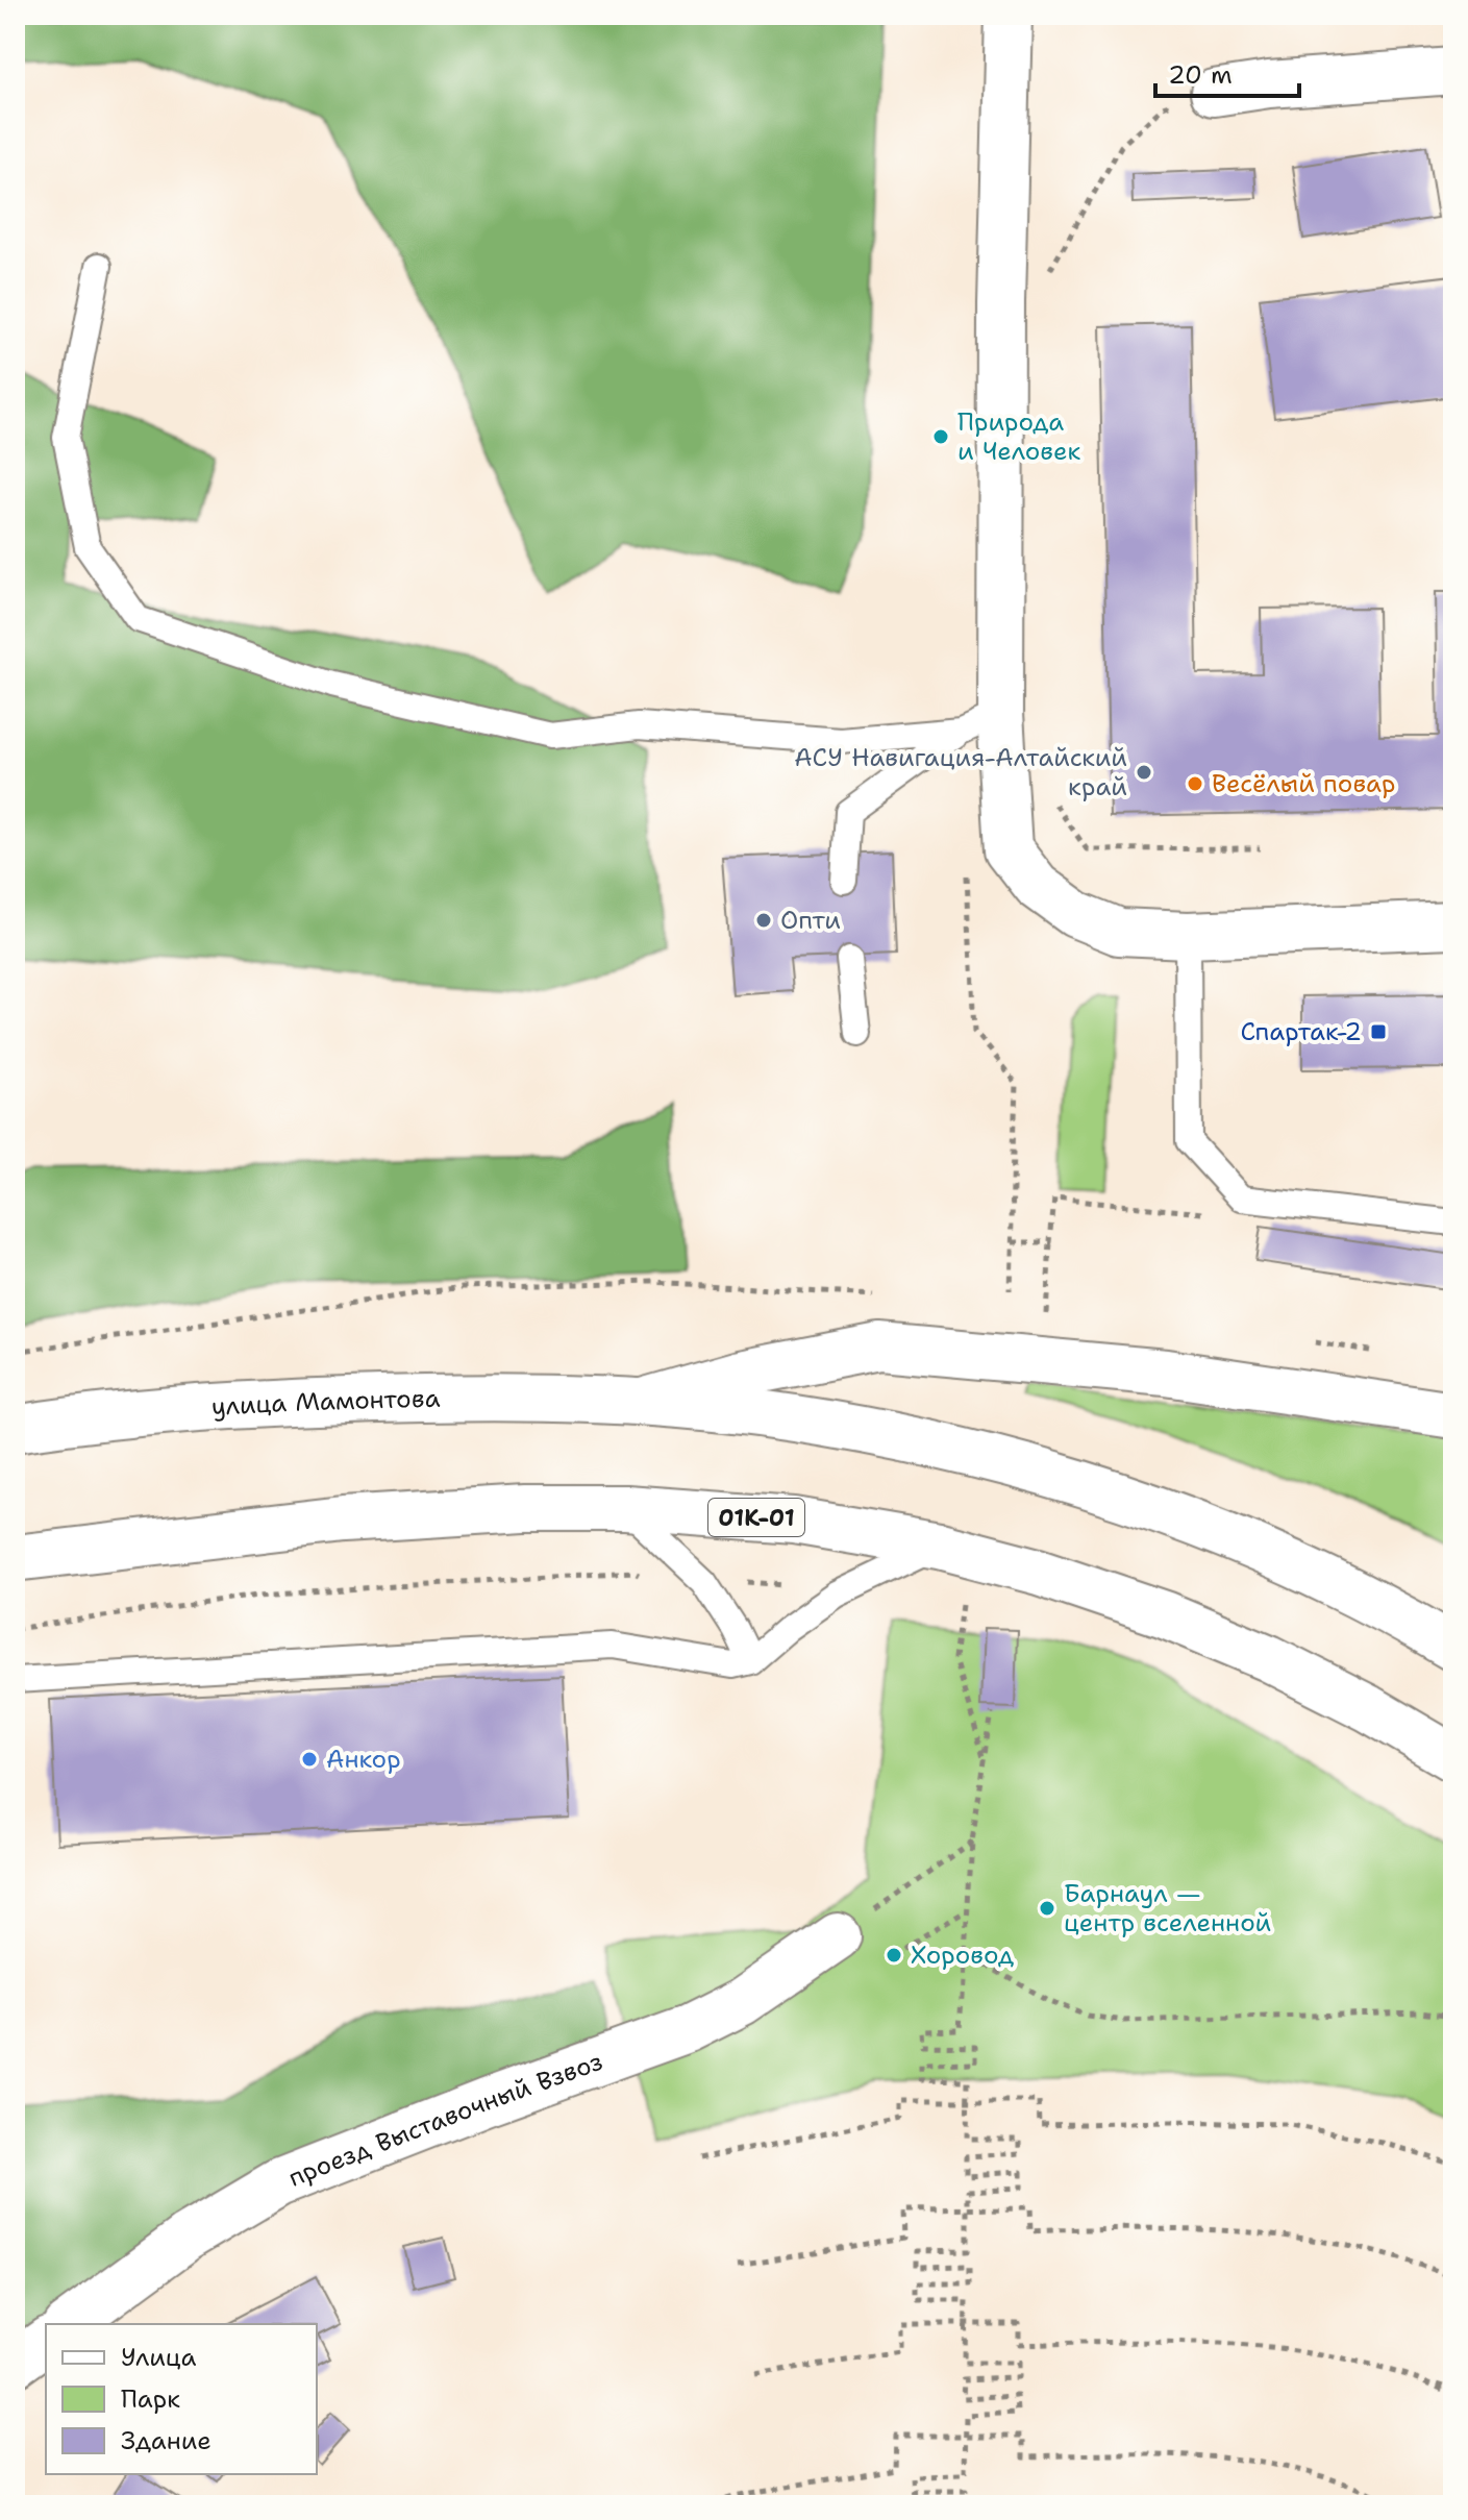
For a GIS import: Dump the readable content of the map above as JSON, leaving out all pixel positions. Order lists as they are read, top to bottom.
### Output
{
  "streets": {
    "main road": ["улица Мамонтова", "01К-01", "проезд Выставочный Взвоз"]
  },
  "places": {
    "other": [
      "Природа и Человек",
      "АСУ Навигация-Алтайский край",
      "Весёлый повар",
      "Опти",
      "Анкор",
      "Барнаул — центр вселенной",
      "Хоровод"
    ],
    "transit": ["Спартак-2"]
  },
  "legend": ["Улица", "Парк", "Здание"],
  "scale_bar": "20 m"
}
